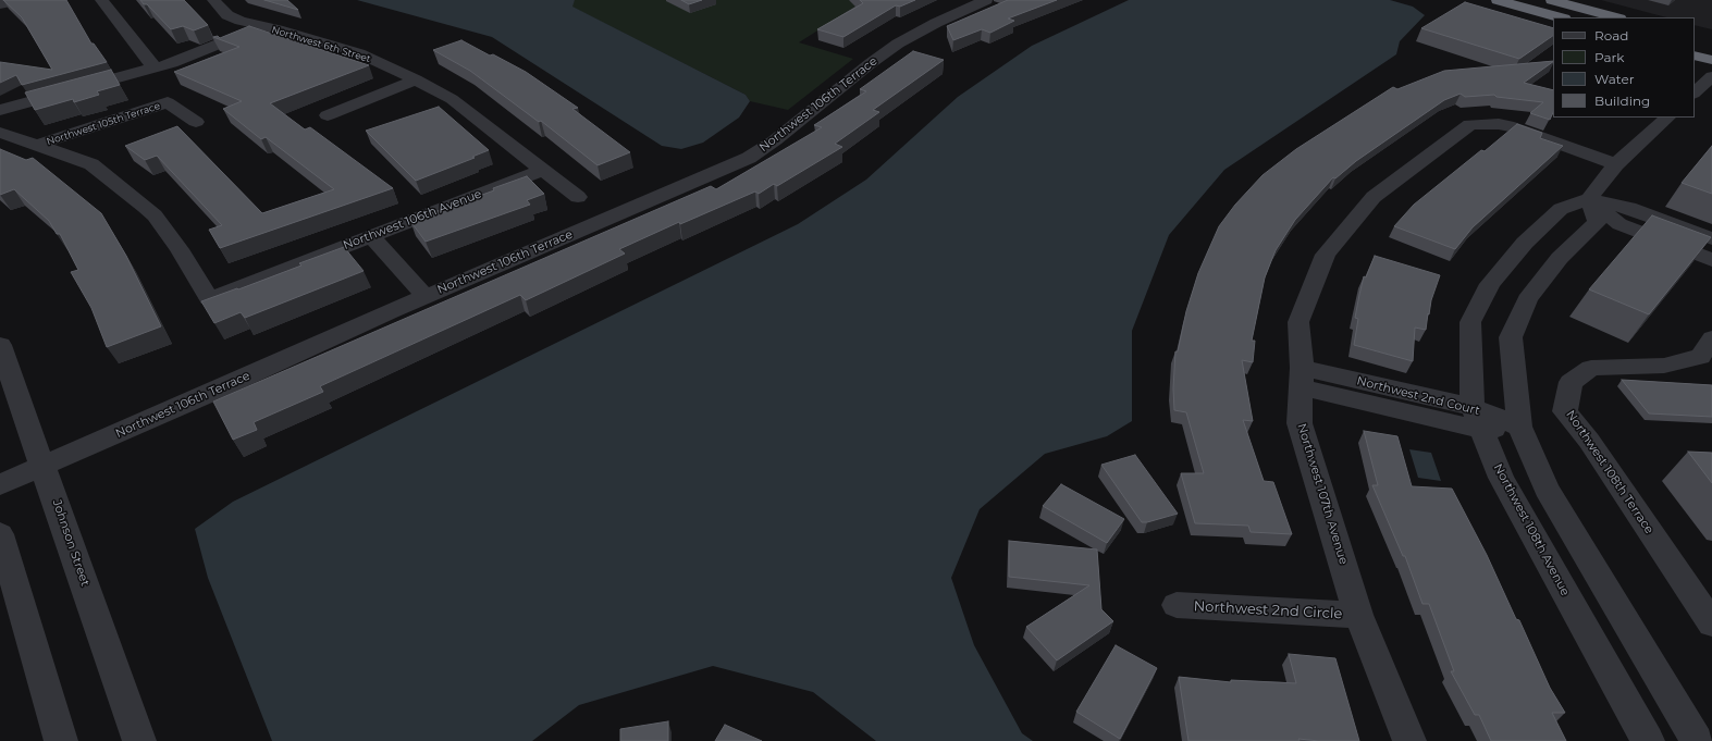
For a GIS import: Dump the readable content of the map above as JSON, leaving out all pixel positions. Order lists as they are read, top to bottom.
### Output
{
  "streets": {
    "street": [
      "Northwest 6th Street",
      "Northwest 106th Terrace",
      "Northwest 105th Terrace",
      "Northwest 106th Avenue",
      "Northwest 2nd Court",
      "Northwest 108th Terrace",
      "Northwest 107th Avenue",
      "Northwest 108th Avenue",
      "Johnson Street",
      "Northwest 2nd Circle"
    ]
  },
  "crossings": [
    ["Northwest 6th Street", "Northwest 106th Avenue"],
    ["Northwest 106th Terrace", "Johnson Street"],
    ["Northwest 105th Terrace", "Northwest 106th Avenue"],
    ["Northwest 2nd Court", "Northwest 107th Avenue"],
    ["Northwest 2nd Court", "Northwest 108th Avenue"],
    ["Northwest 107th Avenue", "Northwest 2nd Circle"]
  ],
  "legend": [
    "Road",
    "Park",
    "Water",
    "Building"
  ]
}
